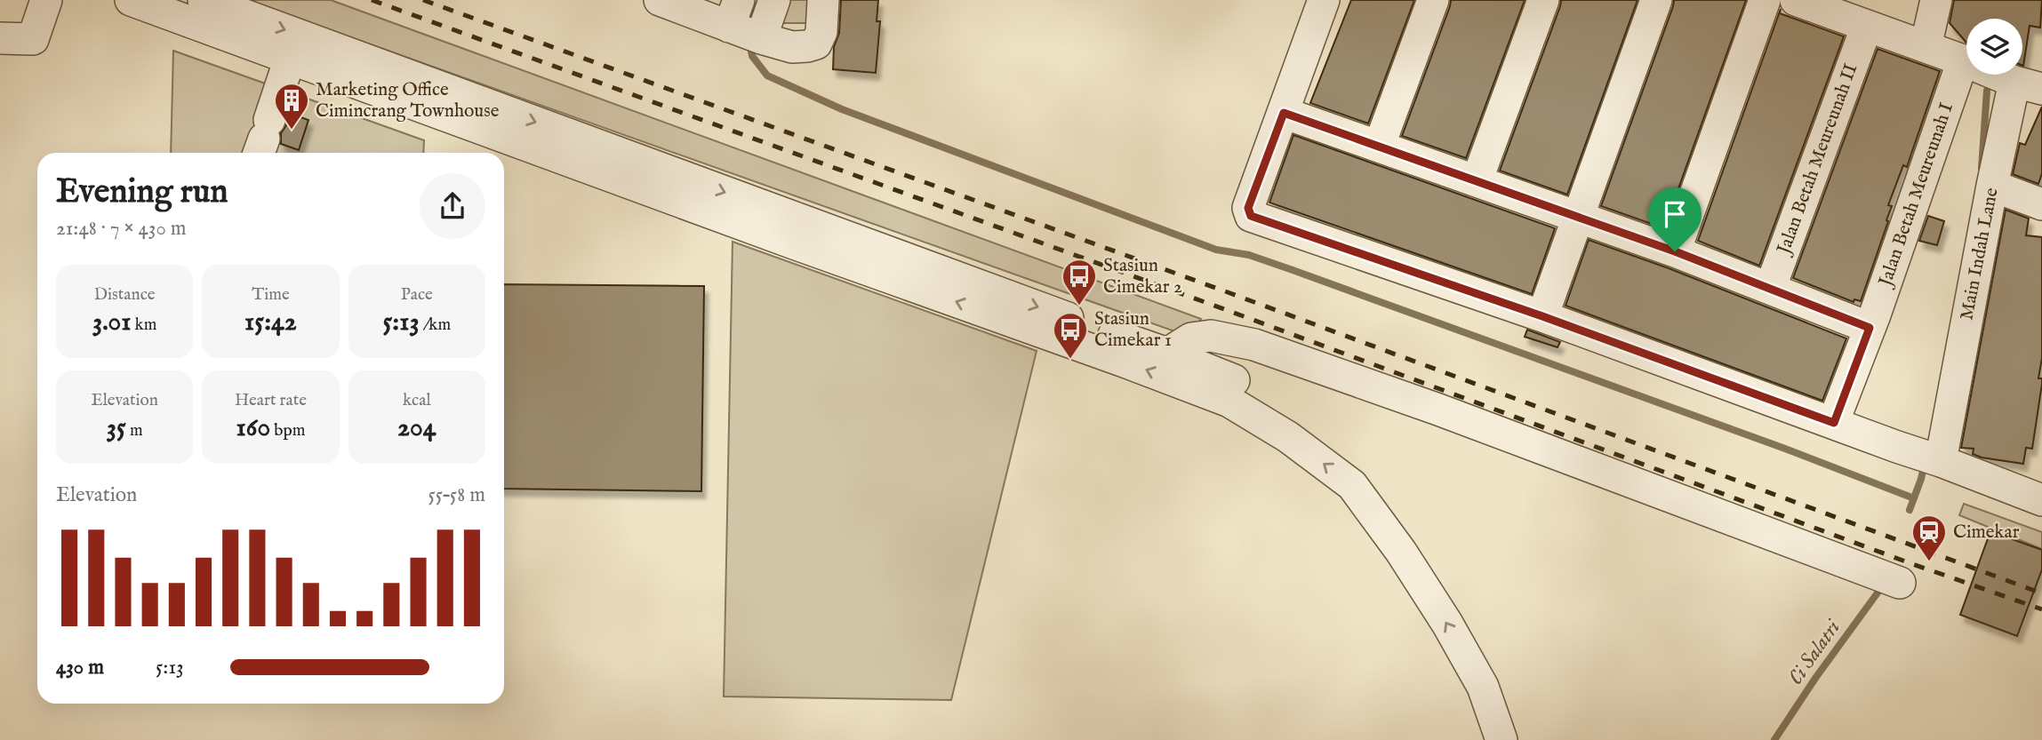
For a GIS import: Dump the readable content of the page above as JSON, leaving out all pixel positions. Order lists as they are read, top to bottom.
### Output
{
  "streets": {
    "street": ["Jalan Betah Meureunah II", "Jalan Betah Meureunah I", "Main Indah Lane"]
  },
  "water": ["Ci Salatri"],
  "places": {
    "building": ["Marketing Office Cimincrang Townhouse"],
    "bus stop": ["Stasiun Cimekar 2", "Stasiun Cimekar 1"],
    "station": ["Cimekar"]
  },
  "page": {
    "heading": ["Evening run", "21:48 · 7 × 430 m"],
    "stats": [
      ["Distance", "3.01 km"],
      ["Time", "15:42"],
      ["Pace", "5:13 /km"],
      ["Elevation", "35 m"],
      ["Heart rate", "160 bpm"],
      ["kcal", "204"]
    ],
    "chart": ["Elevation", "55–58 m"],
    "list": [
      {
        "name": "430 m",
        "note": "5:13"
      }
    ]
  }
}
